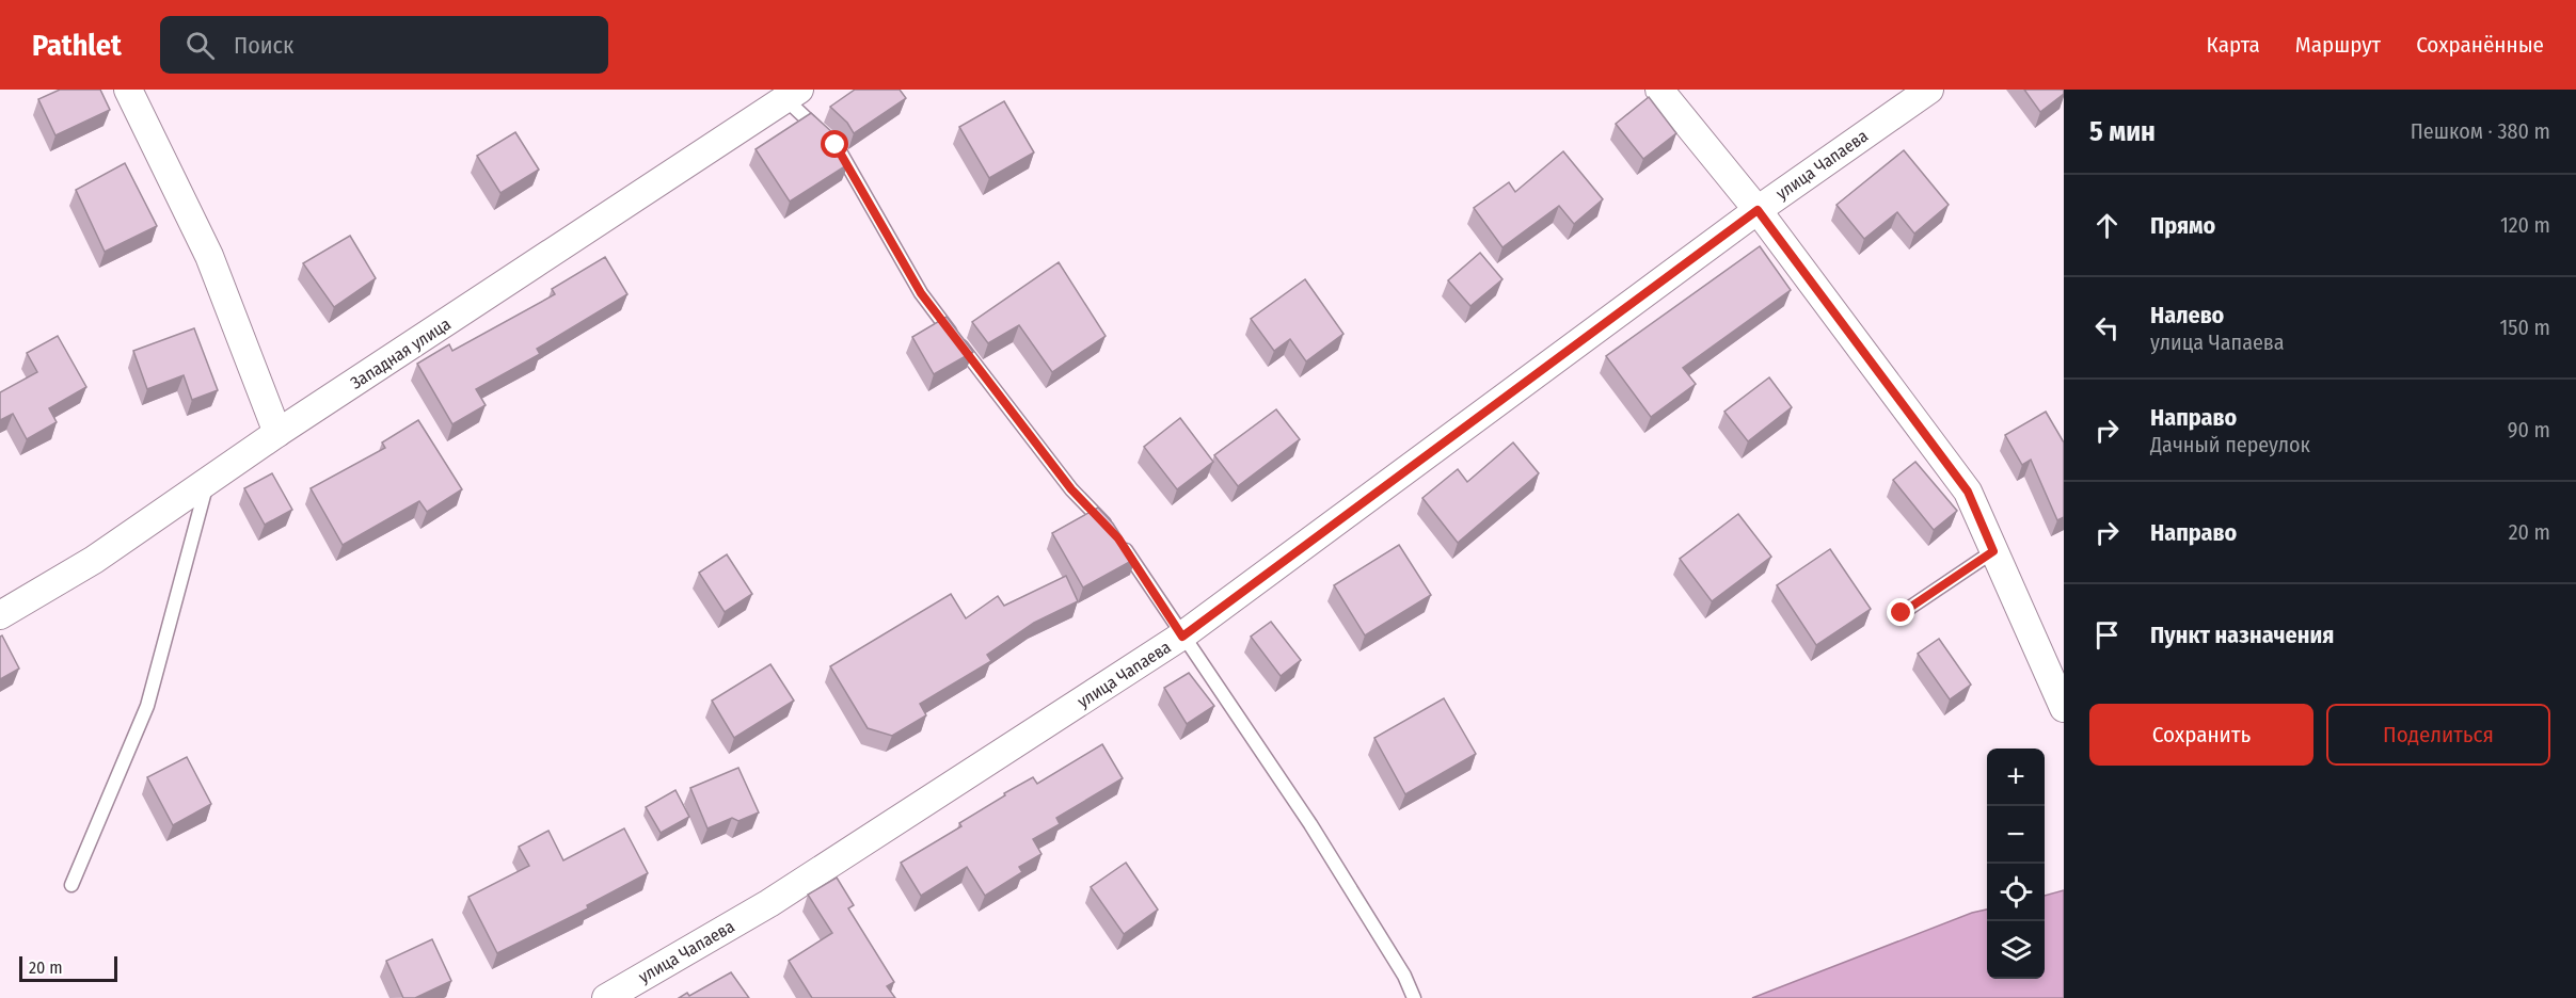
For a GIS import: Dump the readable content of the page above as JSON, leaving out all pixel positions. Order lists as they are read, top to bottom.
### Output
{
  "streets": {
    "street": ["улица Чапаева", "Западная улица"]
  },
  "scale_bar": "20 m",
  "page": {
    "header": "Pathlet",
    "search": "Поиск",
    "nav": ["Карта", "Маршрут", "Сохранённые"],
    "heading": ["5 мин", "Пешком · 380 m"],
    "list": [
      ["Прямо", "120 m"],
      ["Налево", "улица Чапаева", "150 m"],
      ["Направо", "Дачный переулок", "90 m"],
      ["Направо", "20 m"],
      "Пункт назначения"
    ],
    "buttons": ["Сохранить", "Поделиться"],
    "map_buttons": ["+", "−"],
    "scale": "20 m"
  }
}
